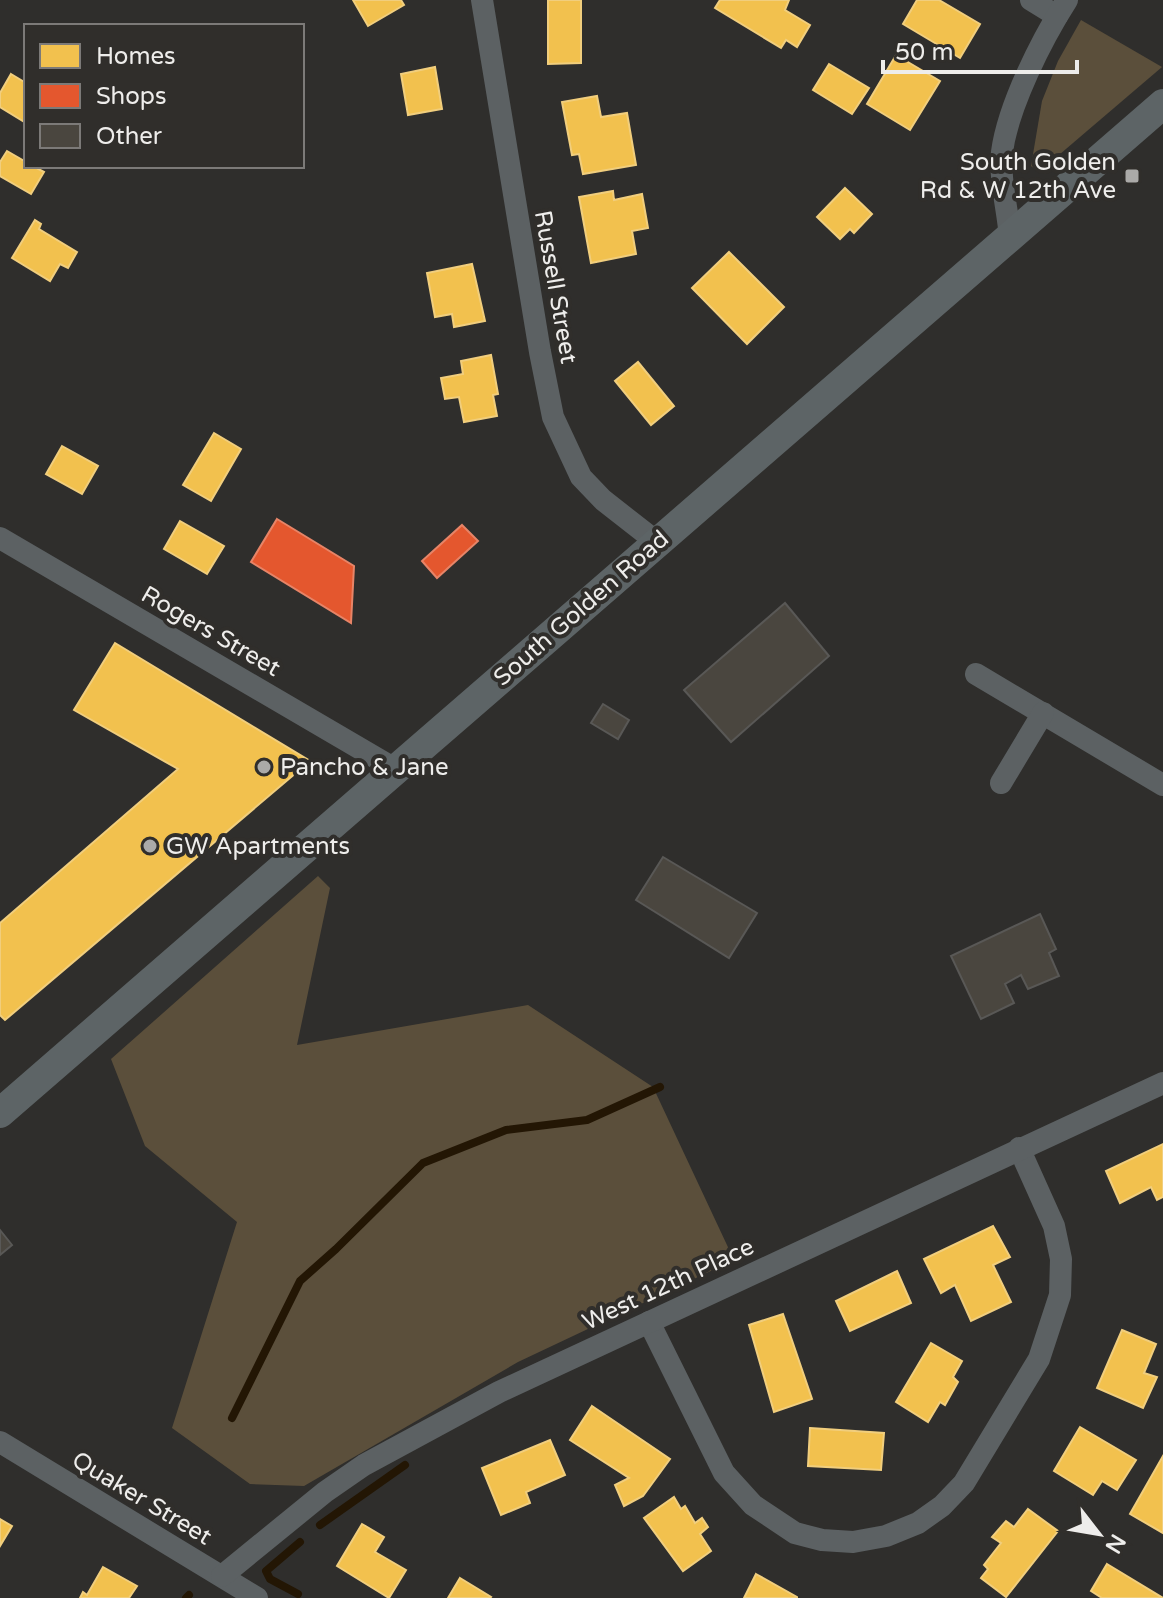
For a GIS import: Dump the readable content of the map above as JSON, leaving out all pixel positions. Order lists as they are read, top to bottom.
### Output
{
  "streets": {
    "main road": ["South Golden Road"],
    "street": [
      "Russell Street",
      "Rogers Street",
      "West 12th Place",
      "Quaker Street"
    ]
  },
  "crossings": [
    ["Russell Street", "South Golden Road"],
    ["South Golden Road", "Rogers Street"],
    ["West 12th Place", "Quaker Street"]
  ],
  "places": {
    "transit": ["South Golden Rd & W 12th Ave"],
    "other": ["Pancho & Jane", "GW Apartments"]
  },
  "legend": ["Homes", "Shops", "Other"],
  "scale_bar": "50 m",
  "north": "bottom right"
}
